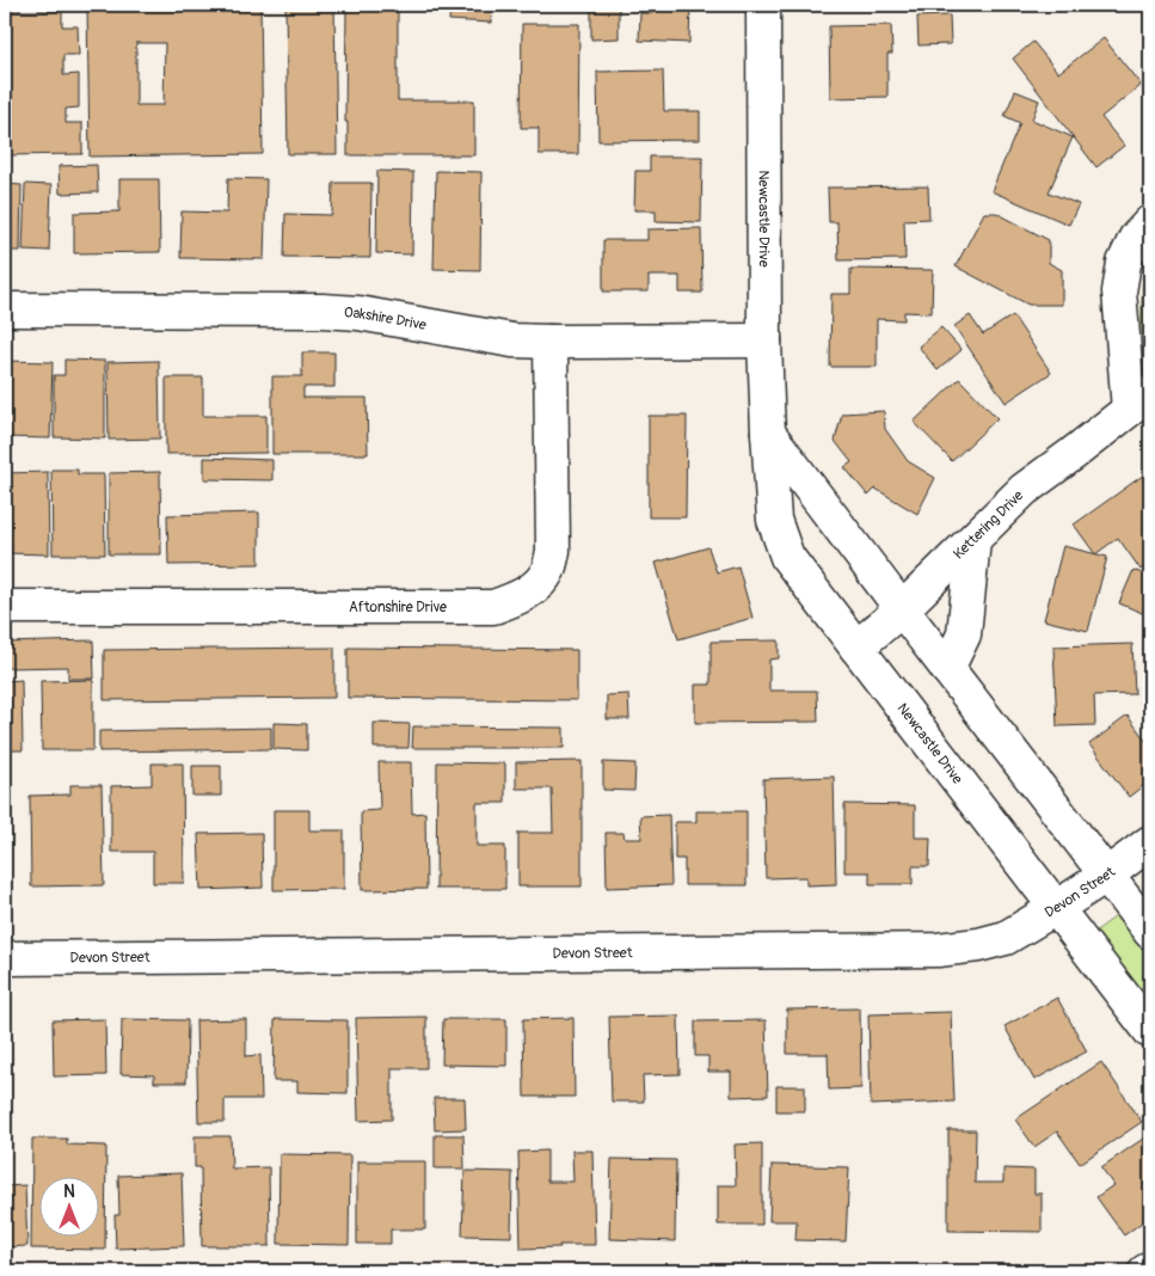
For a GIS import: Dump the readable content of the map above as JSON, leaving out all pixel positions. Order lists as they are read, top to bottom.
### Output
{
  "streets": {
    "street": [
      "Newcastle Drive",
      "Oakshire Drive",
      "Kettering Drive",
      "Aftonshire Drive",
      "Devon Street"
    ]
  },
  "crossings": [
    ["Newcastle Drive", "Oakshire Drive"],
    ["Newcastle Drive", "Kettering Drive"],
    ["Newcastle Drive", "Devon Street"],
    ["Oakshire Drive", "Aftonshire Drive"]
  ],
  "north": "top"
}
